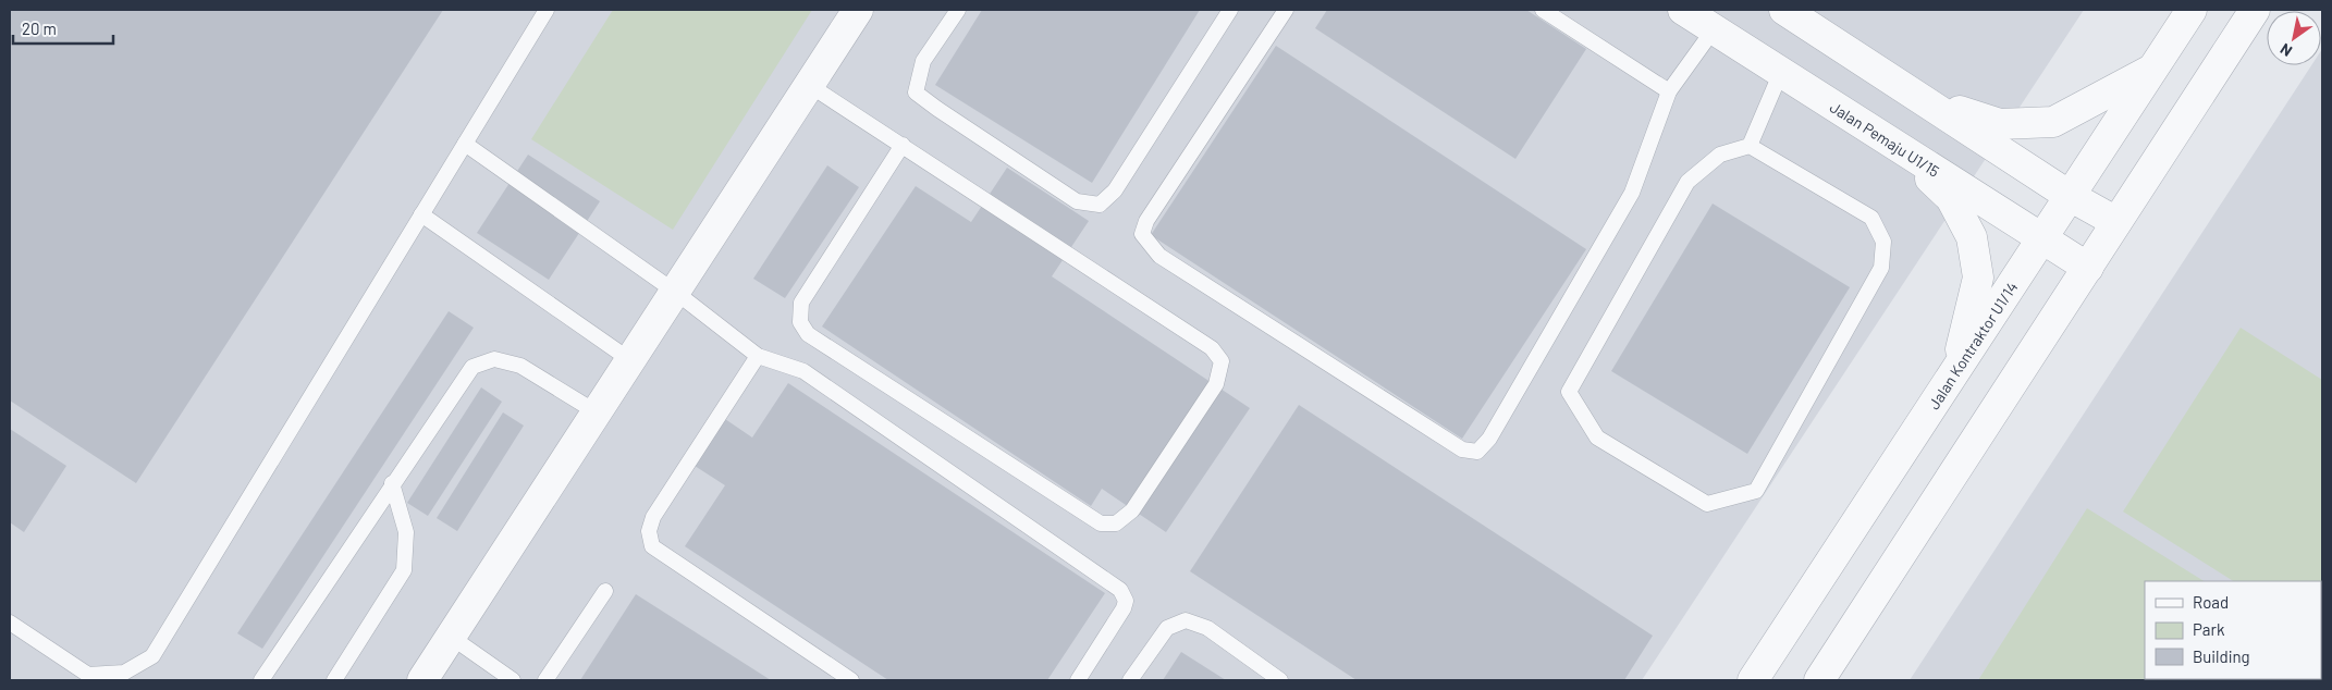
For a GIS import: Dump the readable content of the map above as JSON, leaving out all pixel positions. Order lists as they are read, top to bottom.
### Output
{
  "streets": {
    "street": ["Jalan Pemaju U1/15", "Jalan Kontraktor U1/14"]
  },
  "crossings": [
    ["Jalan Pemaju U1/15", "Jalan Kontraktor U1/14"]
  ],
  "legend": ["Road", "Park", "Building"],
  "scale_bar": "20 m",
  "north": "bottom left"
}
